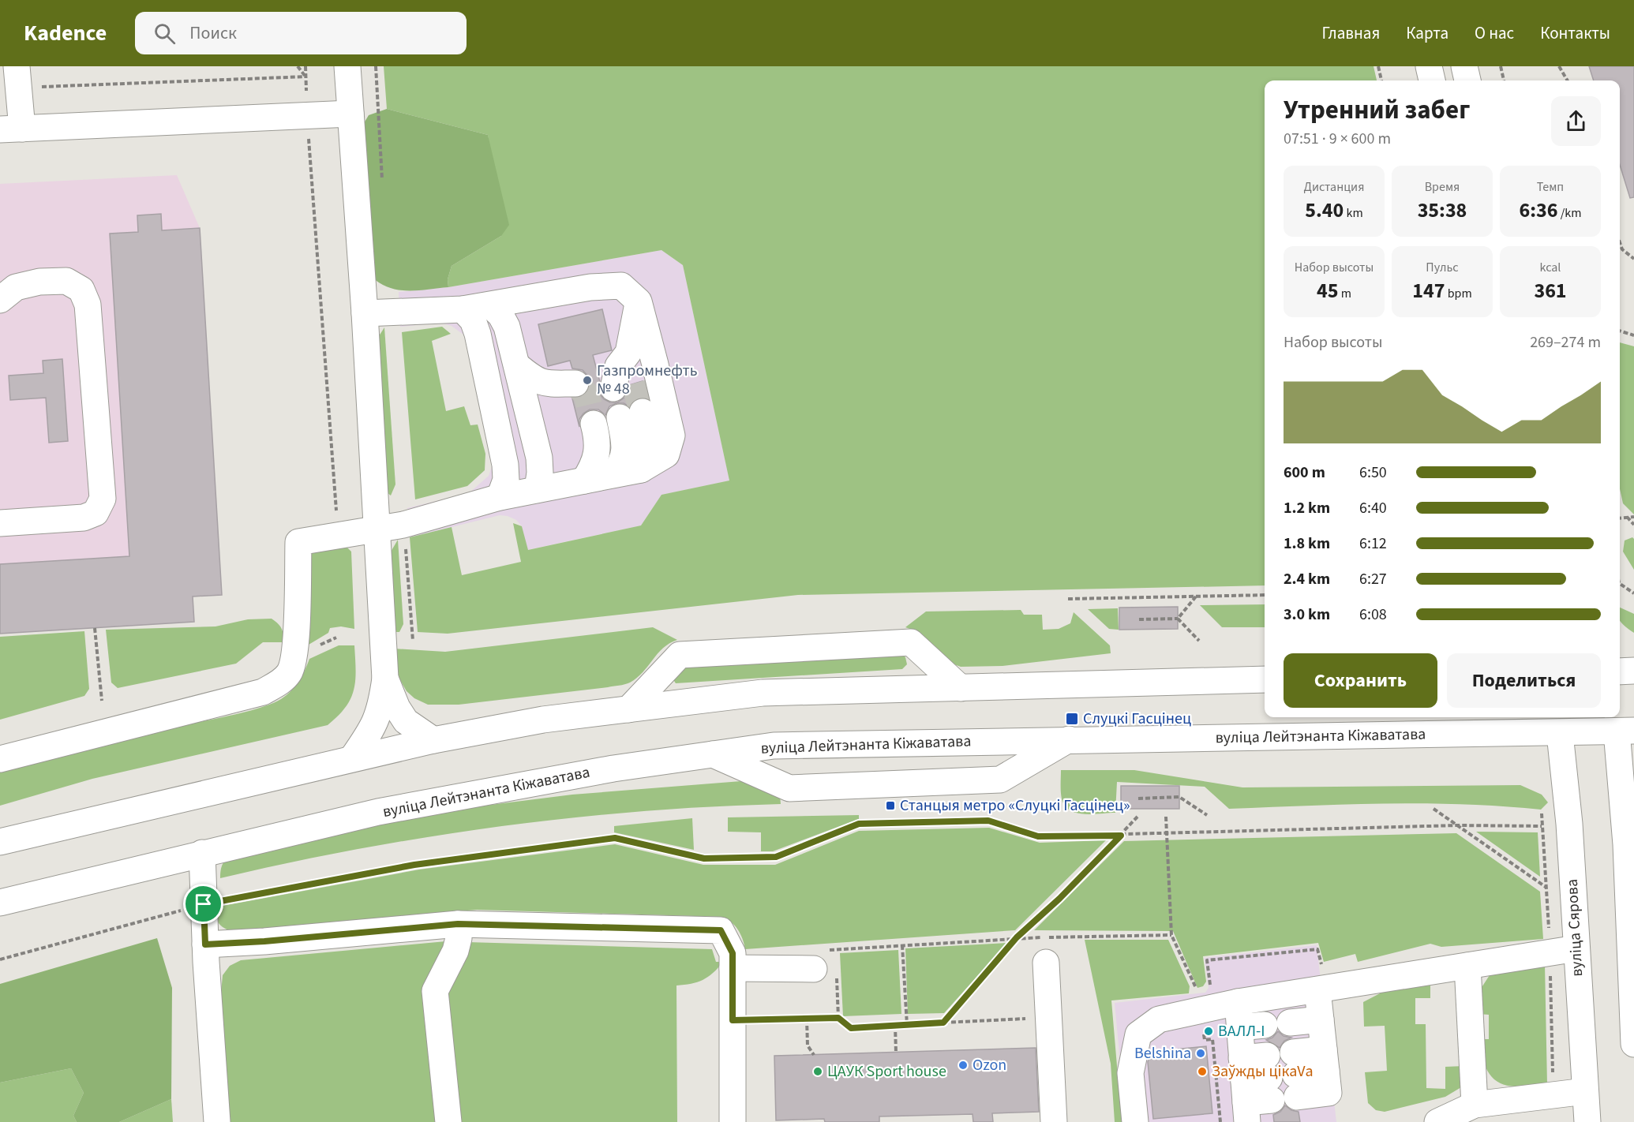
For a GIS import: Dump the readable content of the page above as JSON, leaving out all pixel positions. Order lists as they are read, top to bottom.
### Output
{
  "streets": {
    "main road": ["вуліца Лейтэнанта Кіжаватава", "вуліца Сярова"]
  },
  "crossings": [
    ["вуліца Лейтэнанта Кіжаватава", "вуліца Сярова"]
  ],
  "places": {
    "other": [
      "Газпромнефть № 48",
      "ВАЛЛ-І",
      "Belshina",
      "Ozon",
      "ЦАУК Sport house",
      "Заўжды цікаVа"
    ],
    "transit": ["Слуцкі Гасцінец", "Станцыя метро «Слуцкі Гасцінец»"]
  },
  "page": {
    "header": "Kadence",
    "search": "Поиск",
    "nav": [
      "Главная",
      "Карта",
      "О нас",
      "Контакты"
    ],
    "heading": ["Утренний забег", "07:51 · 9 × 600 m"],
    "stats": [
      ["Дистанция", "5.40 km"],
      ["Время", "35:38"],
      ["Темп", "6:36 /km"],
      ["Набор высоты", "45 m"],
      ["Пульс", "147 bpm"],
      ["kcal", "361"]
    ],
    "chart": ["Набор высоты", "269–274 m"],
    "list": [
      {
        "name": "600 m",
        "note": "6:50"
      },
      {
        "name": "1.2 km",
        "note": "6:40"
      },
      {
        "name": "1.8 km",
        "note": "6:12"
      },
      {
        "name": "2.4 km",
        "note": "6:27"
      },
      {
        "name": "3.0 km",
        "note": "6:08"
      }
    ],
    "buttons": ["Сохранить", "Поделиться"]
  }
}
